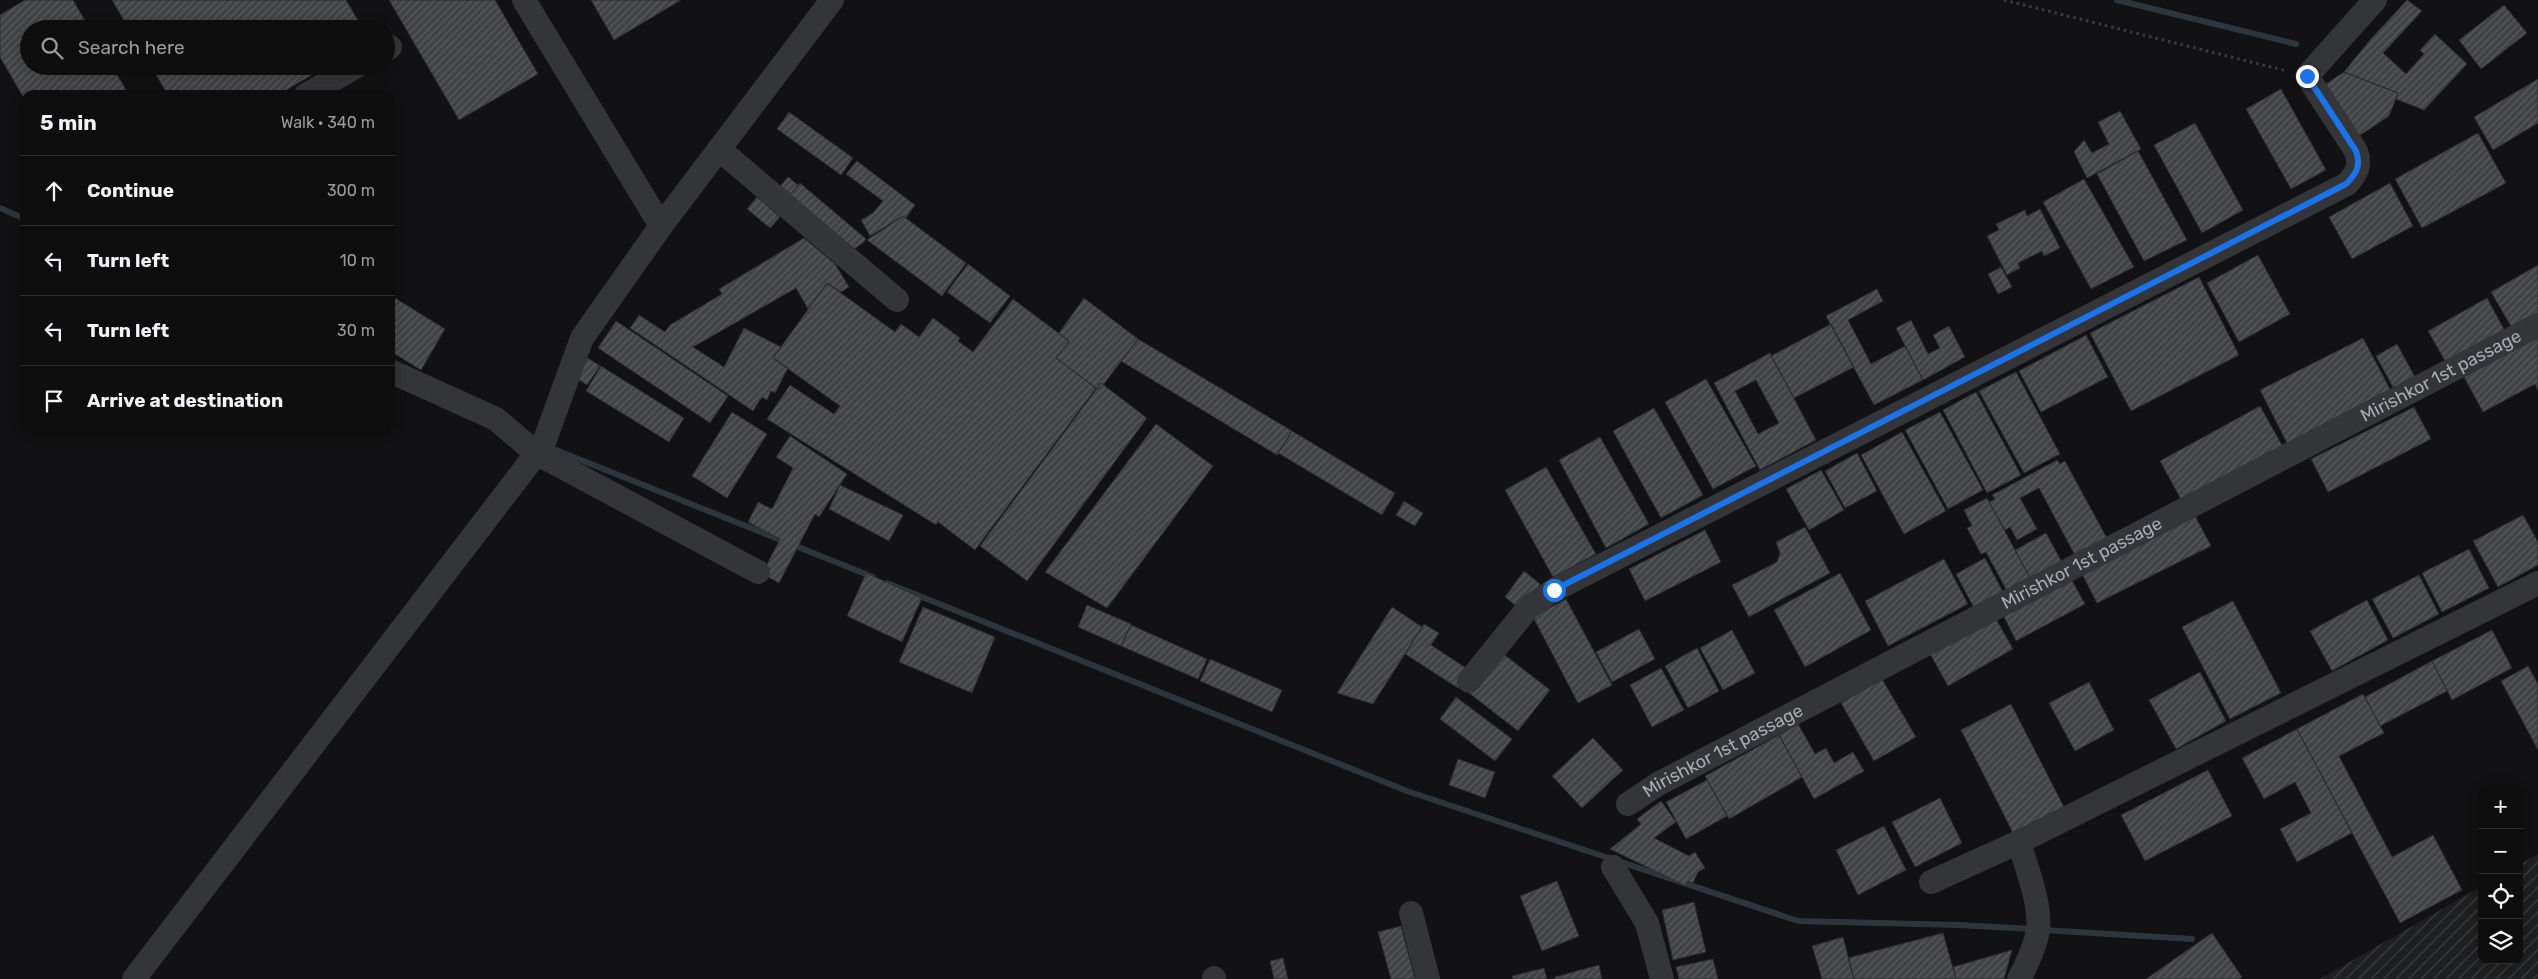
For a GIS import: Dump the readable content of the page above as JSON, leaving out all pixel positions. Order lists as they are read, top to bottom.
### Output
{
  "streets": {
    "street": ["Mirishkor 1st passage"]
  },
  "page": {
    "search": "Search here",
    "heading": ["5 min", "Walk · 340 m"],
    "list": [
      ["Continue", "300 m"],
      ["Turn left", "10 m"],
      ["Turn left", "30 m"],
      "Arrive at destination"
    ],
    "map_buttons": ["+", "−"]
  }
}
